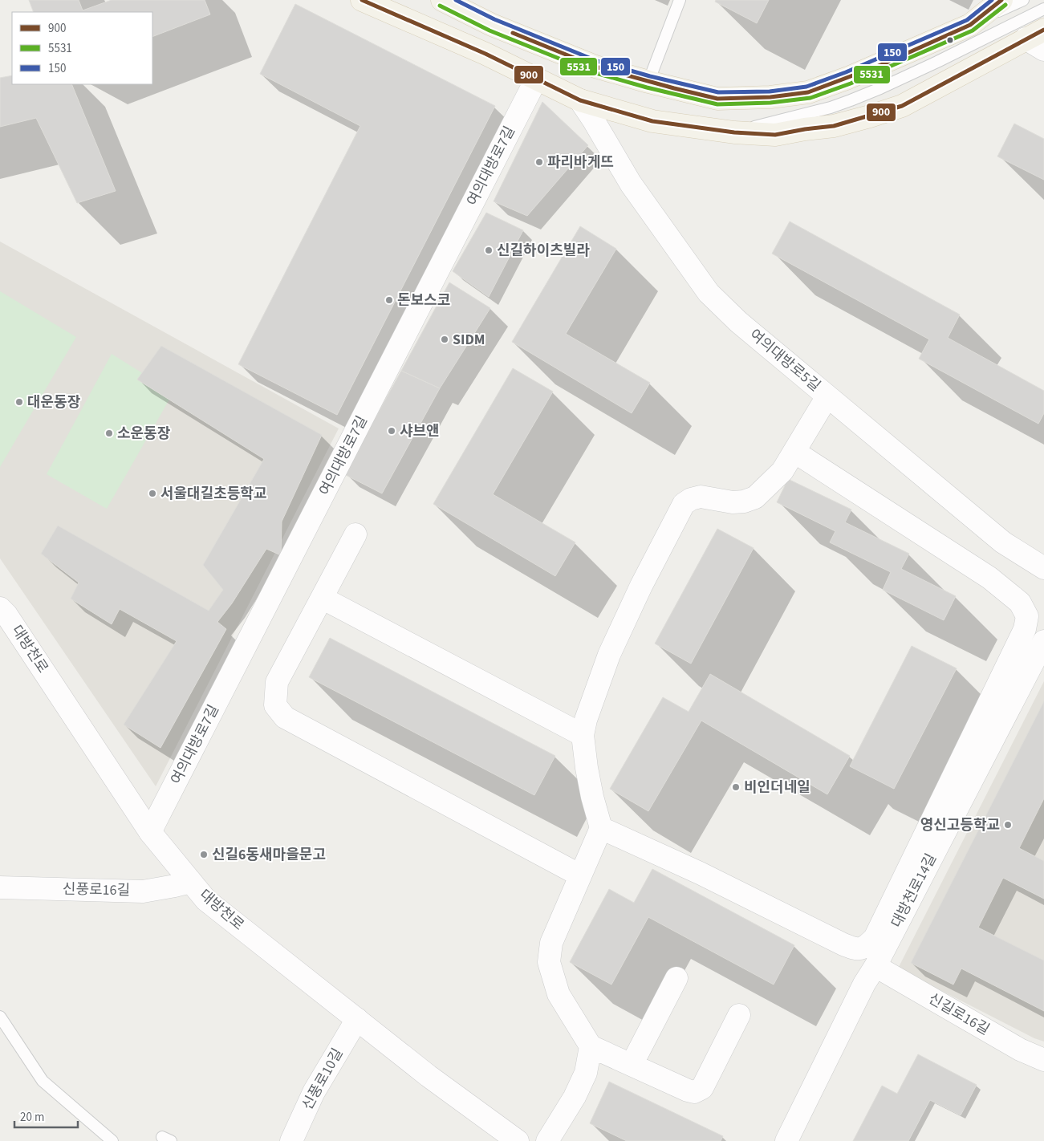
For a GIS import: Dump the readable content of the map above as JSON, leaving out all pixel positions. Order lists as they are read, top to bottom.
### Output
{
  "streets": {
    "street": [
      "여의대방로7길",
      "여의대방로5길",
      "대방천로",
      "신풍로16길",
      "대방천로14길",
      "신길로16길",
      "신풍로10길"
    ]
  },
  "crossings": [
    ["여의대방로7길", "대방천로"],
    ["대방천로", "신풍로16길"],
    ["대방천로", "신풍로10길"],
    ["대방천로14길", "신길로16길"]
  ],
  "places": [
    "파리바게뜨",
    "신길하이츠빌라",
    "돈보스코",
    "SIDM",
    "대운동장",
    "샤브앤",
    "소운동장",
    "서울대길초등학교",
    "비인더네일",
    "영신고등학교",
    "신길6동새마을문고"
  ],
  "lines": ["transit line 900", "transit line 150", "transit line 5531"],
  "legend": ["900", "5531", "150"],
  "scale_bar": "20 m"
}
